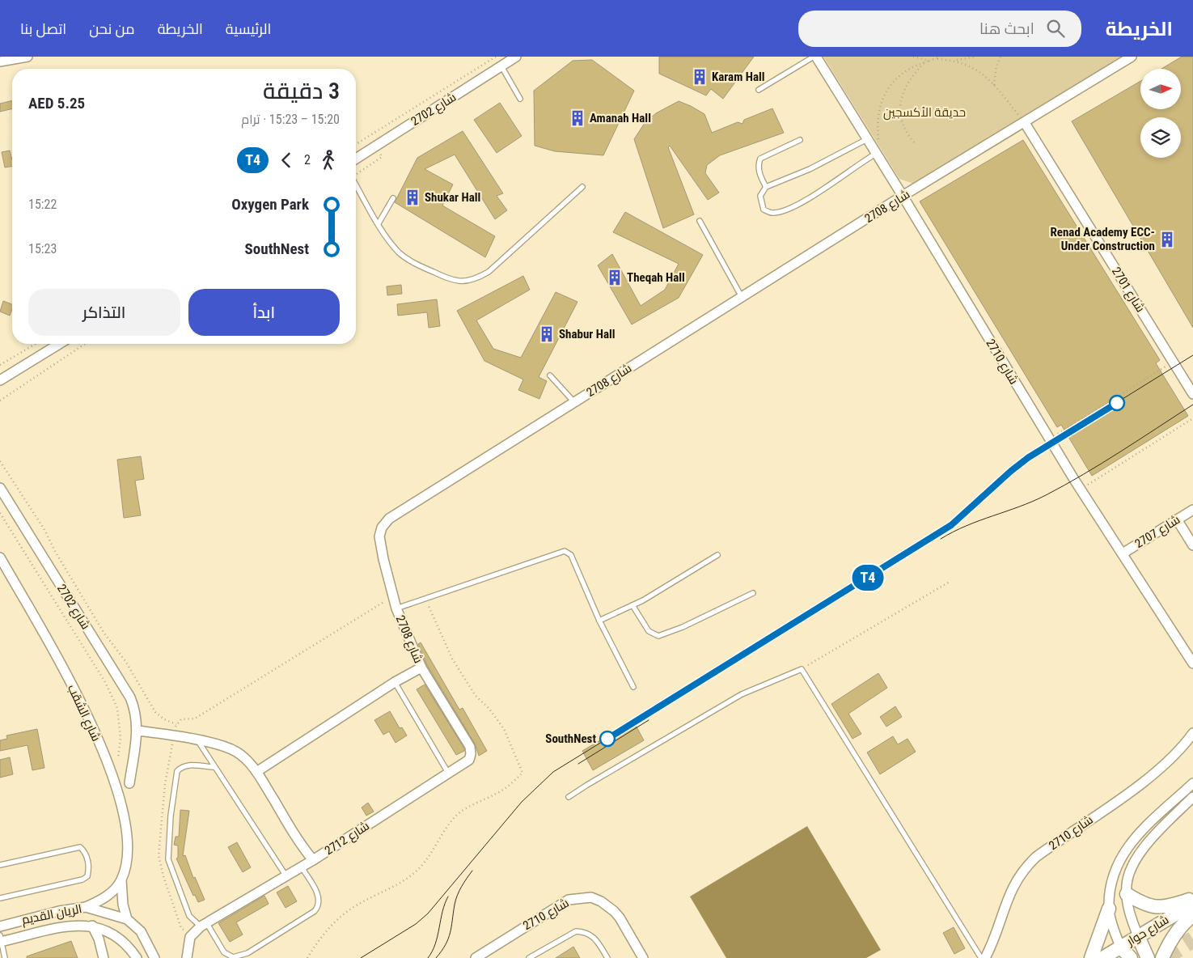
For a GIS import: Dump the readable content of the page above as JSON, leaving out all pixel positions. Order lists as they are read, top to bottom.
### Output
{
  "streets": {
    "main road": ["شارع حوار"],
    "street": [
      "شارع 2702",
      "شارع 2708",
      "شارع 2701",
      "شارع 2710",
      "شارع 2707",
      "شارع الشقب",
      "شارع 2712",
      "الريان القديم"
    ]
  },
  "crossings": [
    ["شارع 2702", "شارع 2712"],
    ["شارع 2708", "شارع 2701"],
    ["شارع 2708", "شارع 2710"],
    ["شارع 2708", "شارع 2712"],
    ["شارع 2710", "شارع 2707"],
    ["شارع الشقب", "الريان القديم"]
  ],
  "parks": ["حديقة الأكسجين"],
  "places": {
    "building": [
      "Karam Hall",
      "Amanah Hall",
      "Shukar Hall",
      "Renad Academy ECC- Under Construction",
      "Theqah Hall",
      "Shabur Hall"
    ],
    "other": ["SouthNest"]
  },
  "lines": ["tram line T4"],
  "north": "right",
  "page": {
    "header": "الخريطة",
    "search": "ابحث هنا",
    "nav": [
      "الرئيسية",
      "الخريطة",
      "من نحن",
      "اتصل بنا"
    ],
    "on_map": "T4",
    "heading": ["3 دقيقة", "15:20 – 15:23 · ترام", "AED 5.25"],
    "legs": ["2", "T4"],
    "list": [
      {
        "name": "Oxygen Park",
        "value": "15:22"
      },
      {
        "name": "SouthNest",
        "value": "15:23"
      }
    ],
    "buttons": ["ابدأ", "التذاكر"]
  }
}
